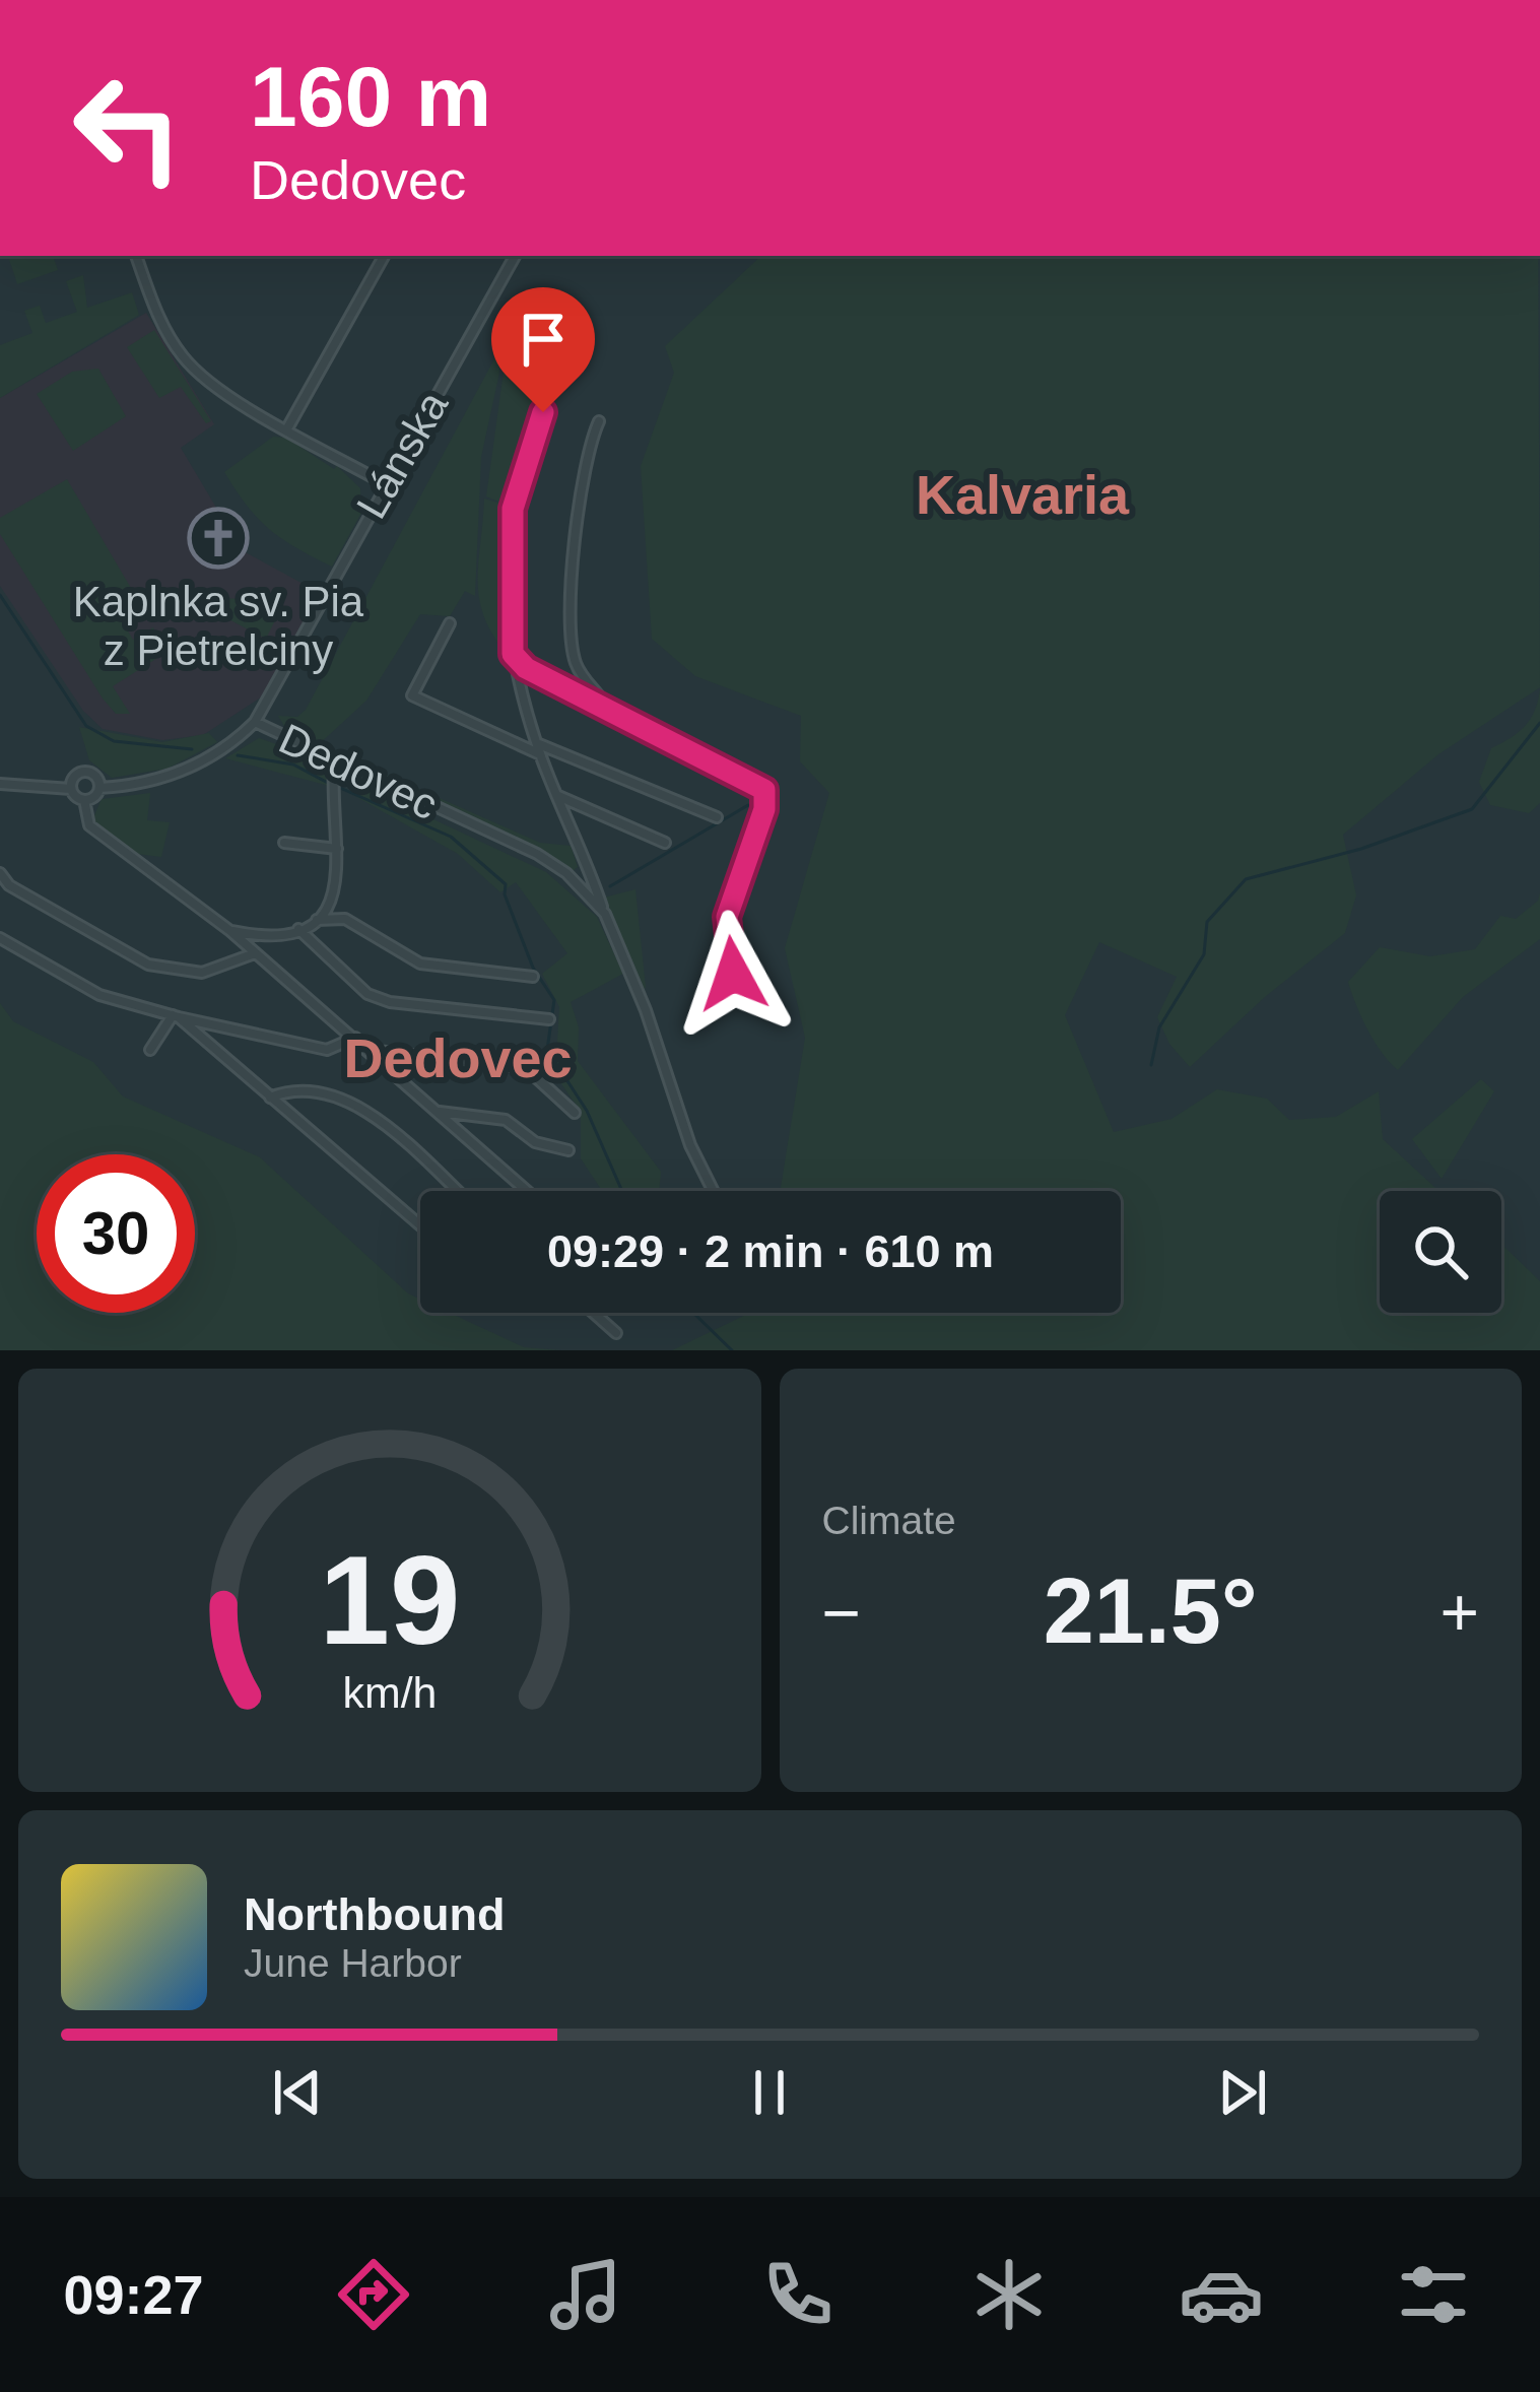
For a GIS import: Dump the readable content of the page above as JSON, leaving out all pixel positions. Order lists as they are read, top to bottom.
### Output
{
  "streets": {
    "street": ["Lánska", "Dedovec"]
  },
  "crossings": [
    ["Lánska", "Dedovec"]
  ],
  "districts": ["Kalvaria", "Dedovec"],
  "places": {
    "church": ["Kaplnka sv. Pia z Pietrelciny"]
  },
  "page": {
    "turn": ["160 m", "Dedovec"],
    "limit": "30",
    "trip": "09:29 · 2 min · 610 m",
    "tile": "Climate",
    "heat": ["−", "21.5°", "+"],
    "song": ["Northbound", "June Harbor"],
    "tabs": "09:27",
    "gauge": ["19", "km/h"]
  }
}
